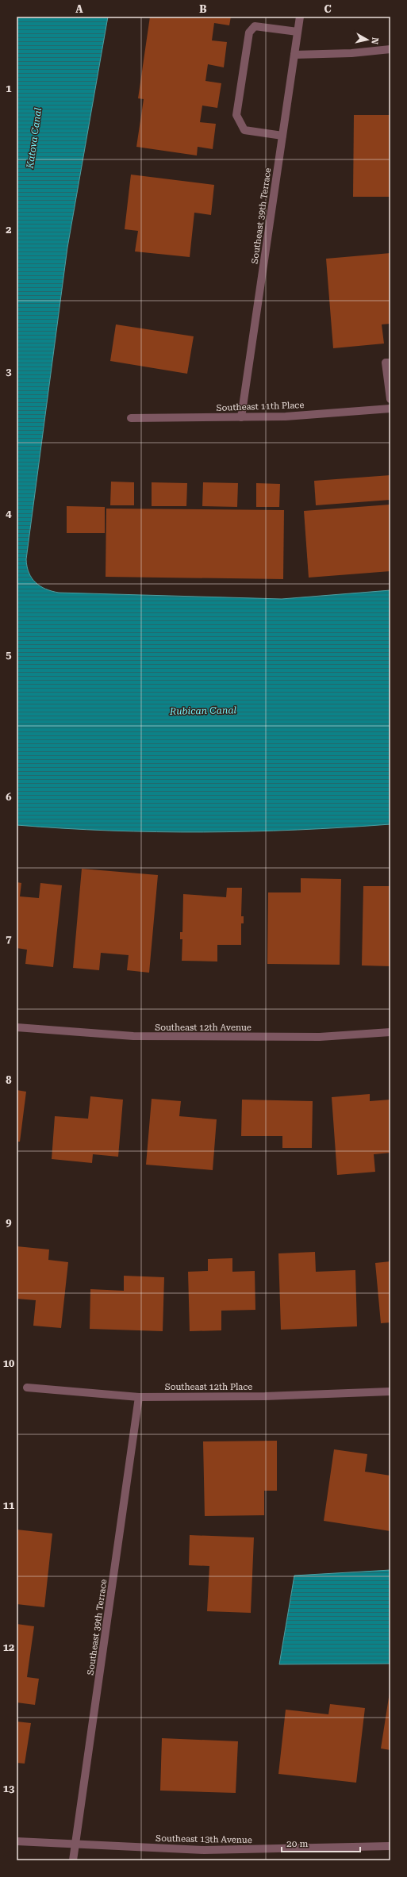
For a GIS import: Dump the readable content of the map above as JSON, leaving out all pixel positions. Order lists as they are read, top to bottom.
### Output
{
  "streets": {
    "street": [
      "Southeast 39th Terrace",
      "Southeast 11th Place",
      "Southeast 12th Avenue",
      "Southeast 12th Place",
      "Southeast 13th Avenue"
    ]
  },
  "crossings": [
    ["Southeast 39th Terrace", "Southeast 11th Place"],
    ["Southeast 39th Terrace", "Southeast 12th Place"],
    ["Southeast 39th Terrace", "Southeast 13th Avenue"]
  ],
  "water": ["Katova Canal", "Rubican Canal"],
  "scale_bar": "20 m",
  "north": "right",
  "grid": {
    "columns": ["A", "B", "C"],
    "rows": [
      "1",
      "2",
      "3",
      "4",
      "5",
      "6",
      "7",
      "8",
      "9",
      "10",
      "11",
      "12",
      "13"
    ]
  }
}
